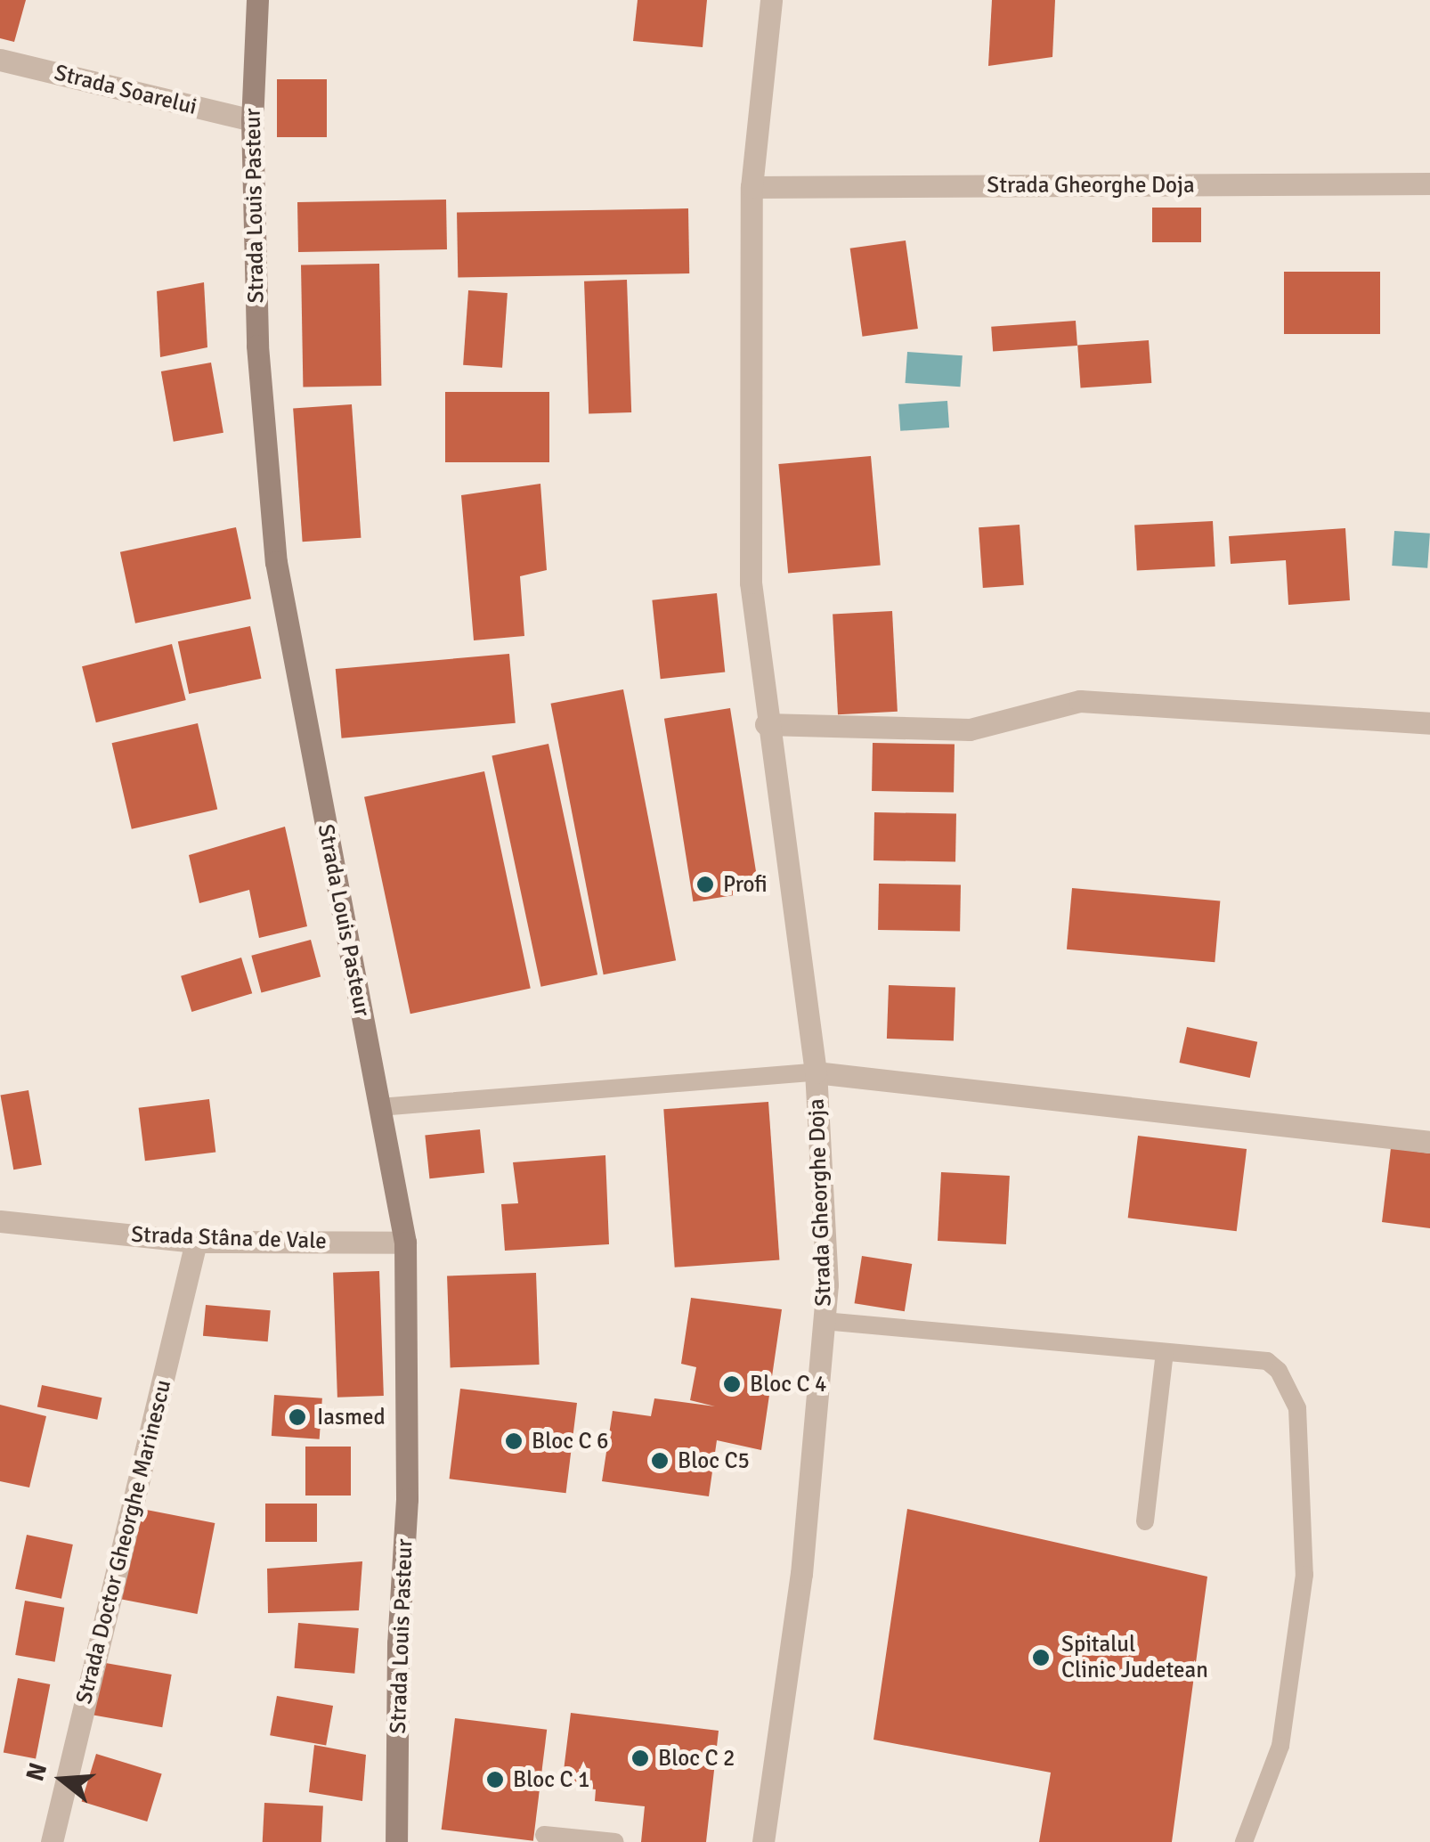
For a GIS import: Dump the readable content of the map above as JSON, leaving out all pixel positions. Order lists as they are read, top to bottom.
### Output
{
  "streets": {
    "main road": ["Strada Louis Pasteur"],
    "street": [
      "Strada Soarelui",
      "Strada Gheorghe Doja",
      "Strada Stâna de Vale",
      "Strada Doctor Gheorghe Marinescu"
    ]
  },
  "crossings": [
    ["Strada Soarelui", "Strada Louis Pasteur"],
    ["Strada Louis Pasteur", "Strada Stâna de Vale"],
    ["Strada Stâna de Vale", "Strada Doctor Gheorghe Marinescu"]
  ],
  "places": [
    "Profi",
    "Bloc C 4",
    "Iasmed",
    "Bloc C 6",
    "Bloc C5",
    "Spitalul Clinic Judetean",
    "Bloc C 2",
    "Bloc C 1"
  ],
  "north": "left"
}
